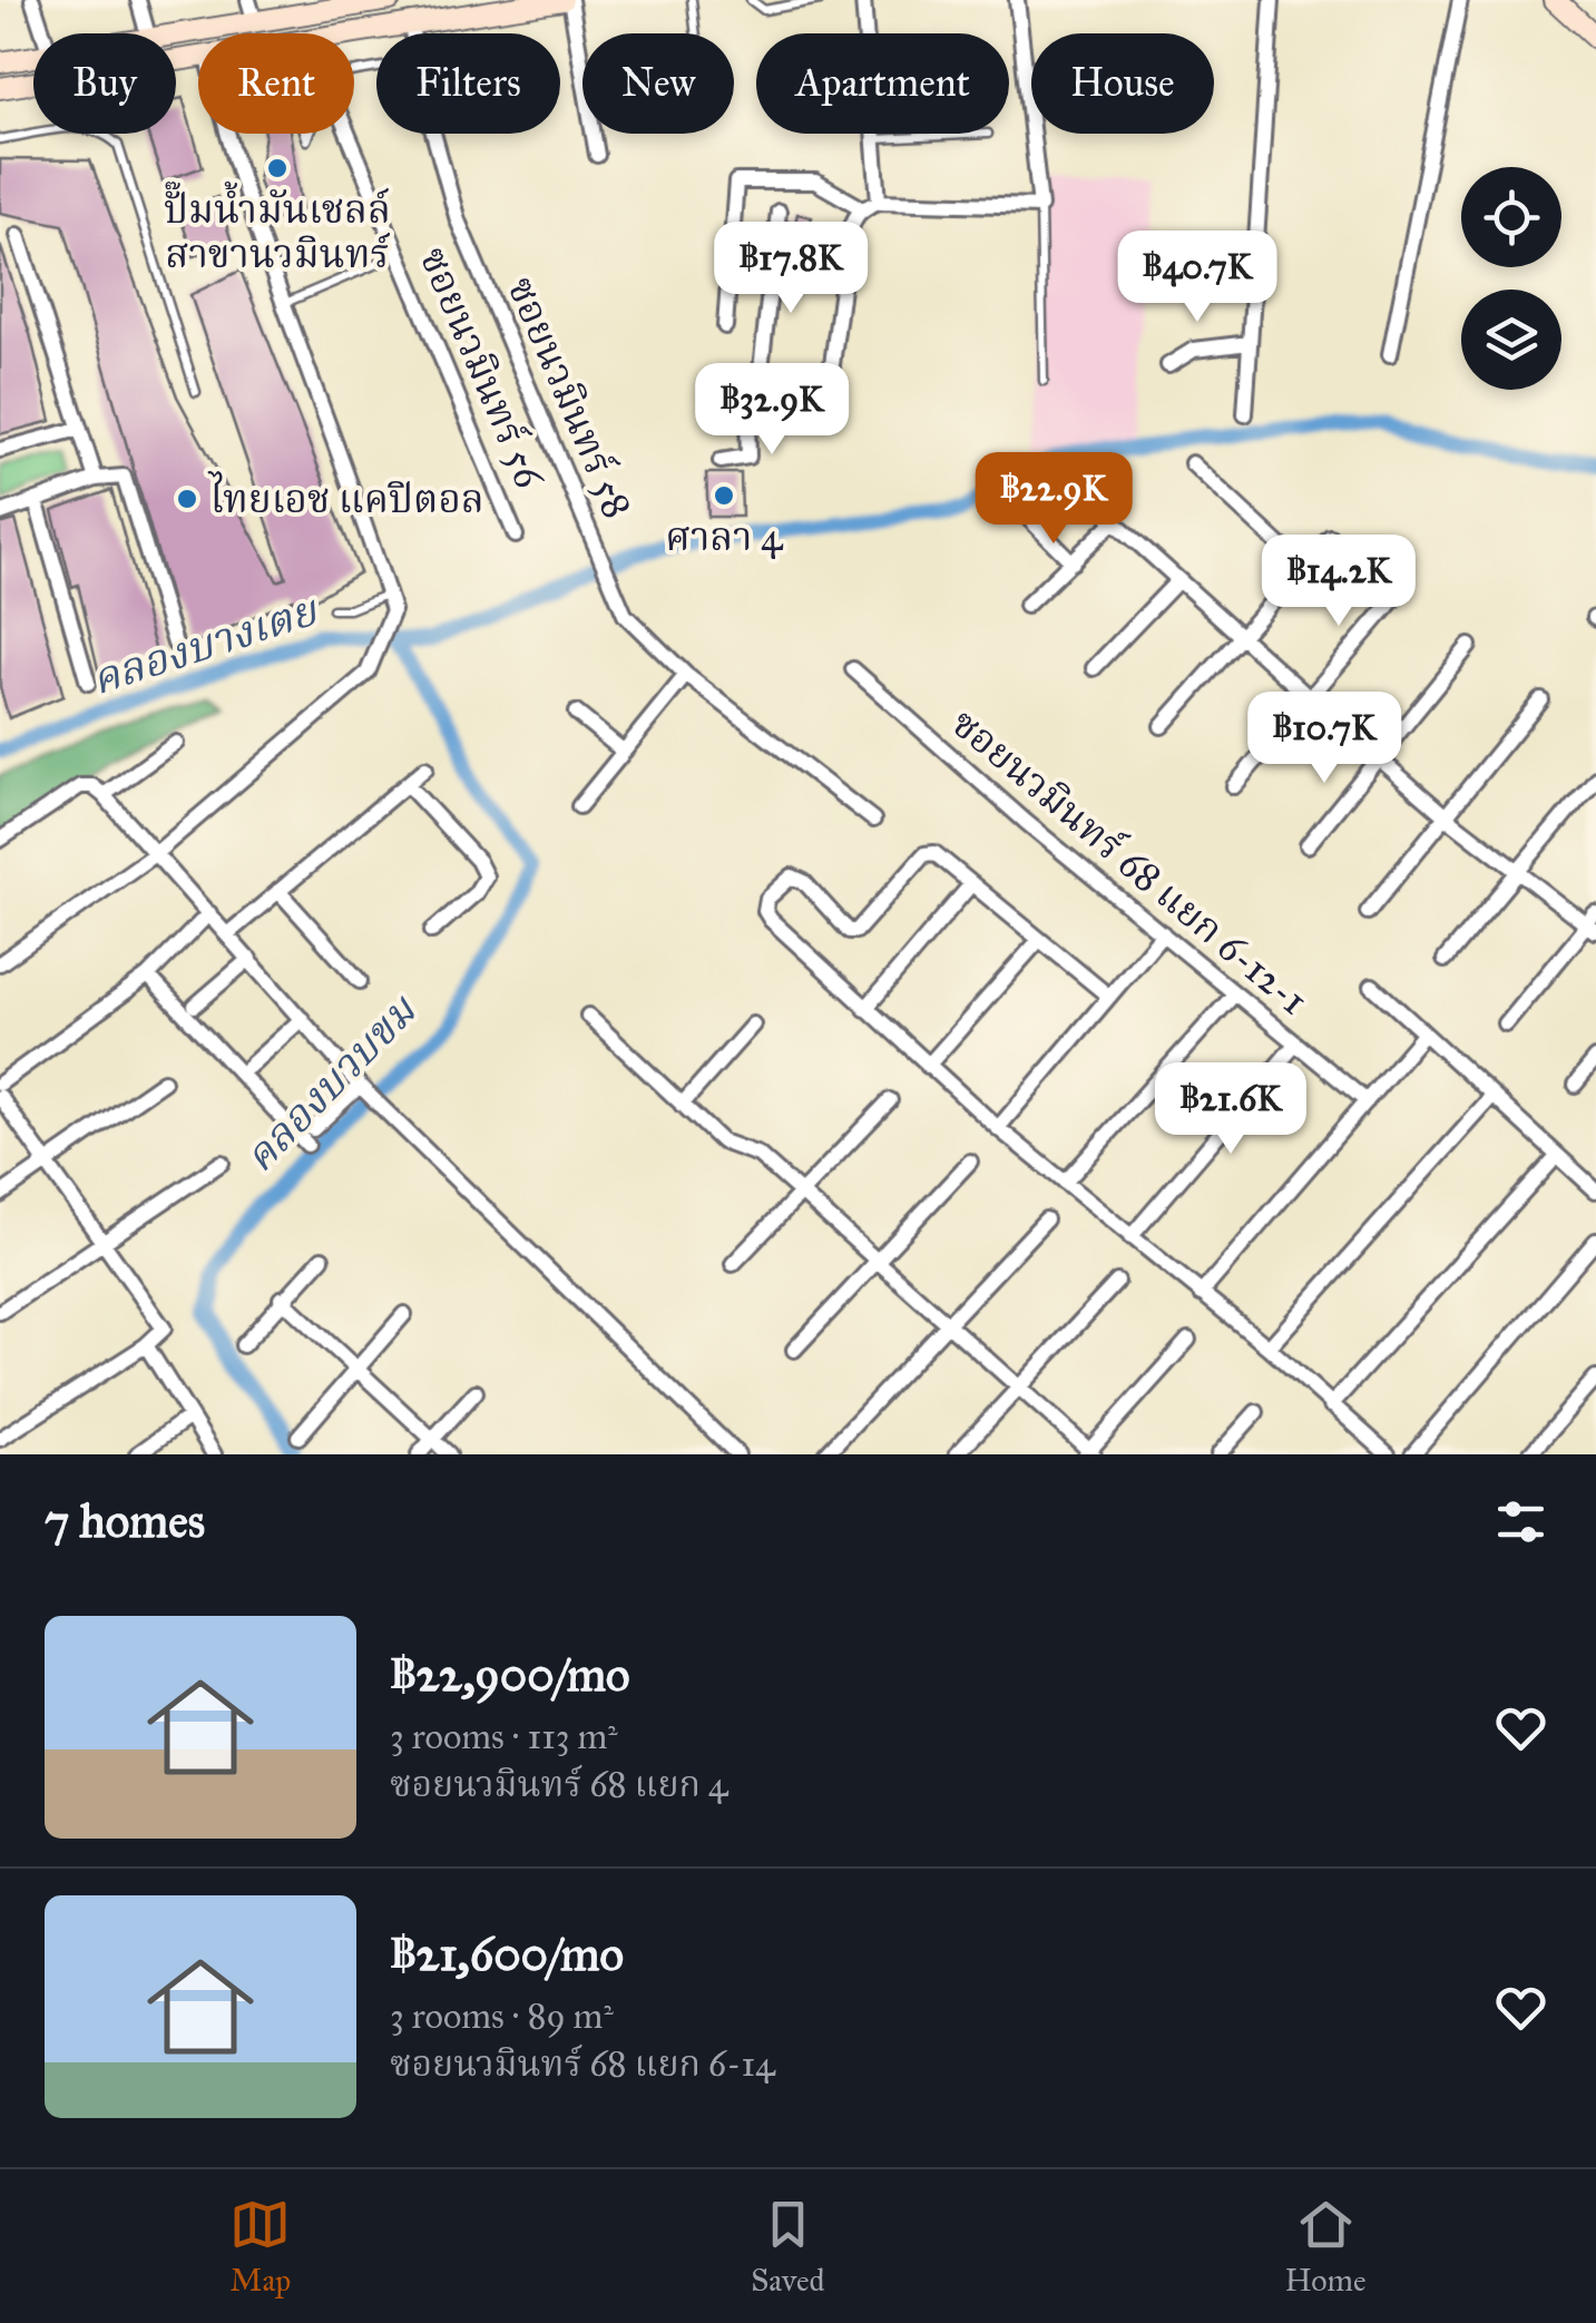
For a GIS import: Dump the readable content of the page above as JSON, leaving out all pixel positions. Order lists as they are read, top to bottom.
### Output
{
  "streets": {
    "street": ["ซอยนวมินทร์ 56", "ซอยนวมินทร์ 58", "ซอยนวมินทร์ 68 แยก 6-12-1"]
  },
  "water": ["คลองบางเตย", "คลองบวบขม"],
  "places": ["ปั๊มน้ำมันเชลล์ สาขานวมินทร์", "ศาลา 4", "ไทยเอช แคปิตอล"],
  "page": {
    "chip": [
      "Buy",
      "Rent",
      "Filters",
      "New",
      "Apartment",
      "House"
    ],
    "price": [
      "฿17.8K",
      "฿40.7K",
      "฿32.9K",
      "฿22.9K",
      "฿14.2K",
      "฿10.7K",
      "฿21.6K"
    ],
    "heading": "7 homes",
    "list": [
      {
        "name": "฿22,900/mo",
        "note": "3 rooms · 113 m² · ซอยนวมินทร์ 68 แยก 4"
      },
      {
        "name": "฿21,600/mo",
        "note": "3 rooms · 89 m² · ซอยนวมินทร์ 68 แยก 6-14"
      }
    ],
    "tabs": ["Map", "Saved", "Home"]
  }
}
